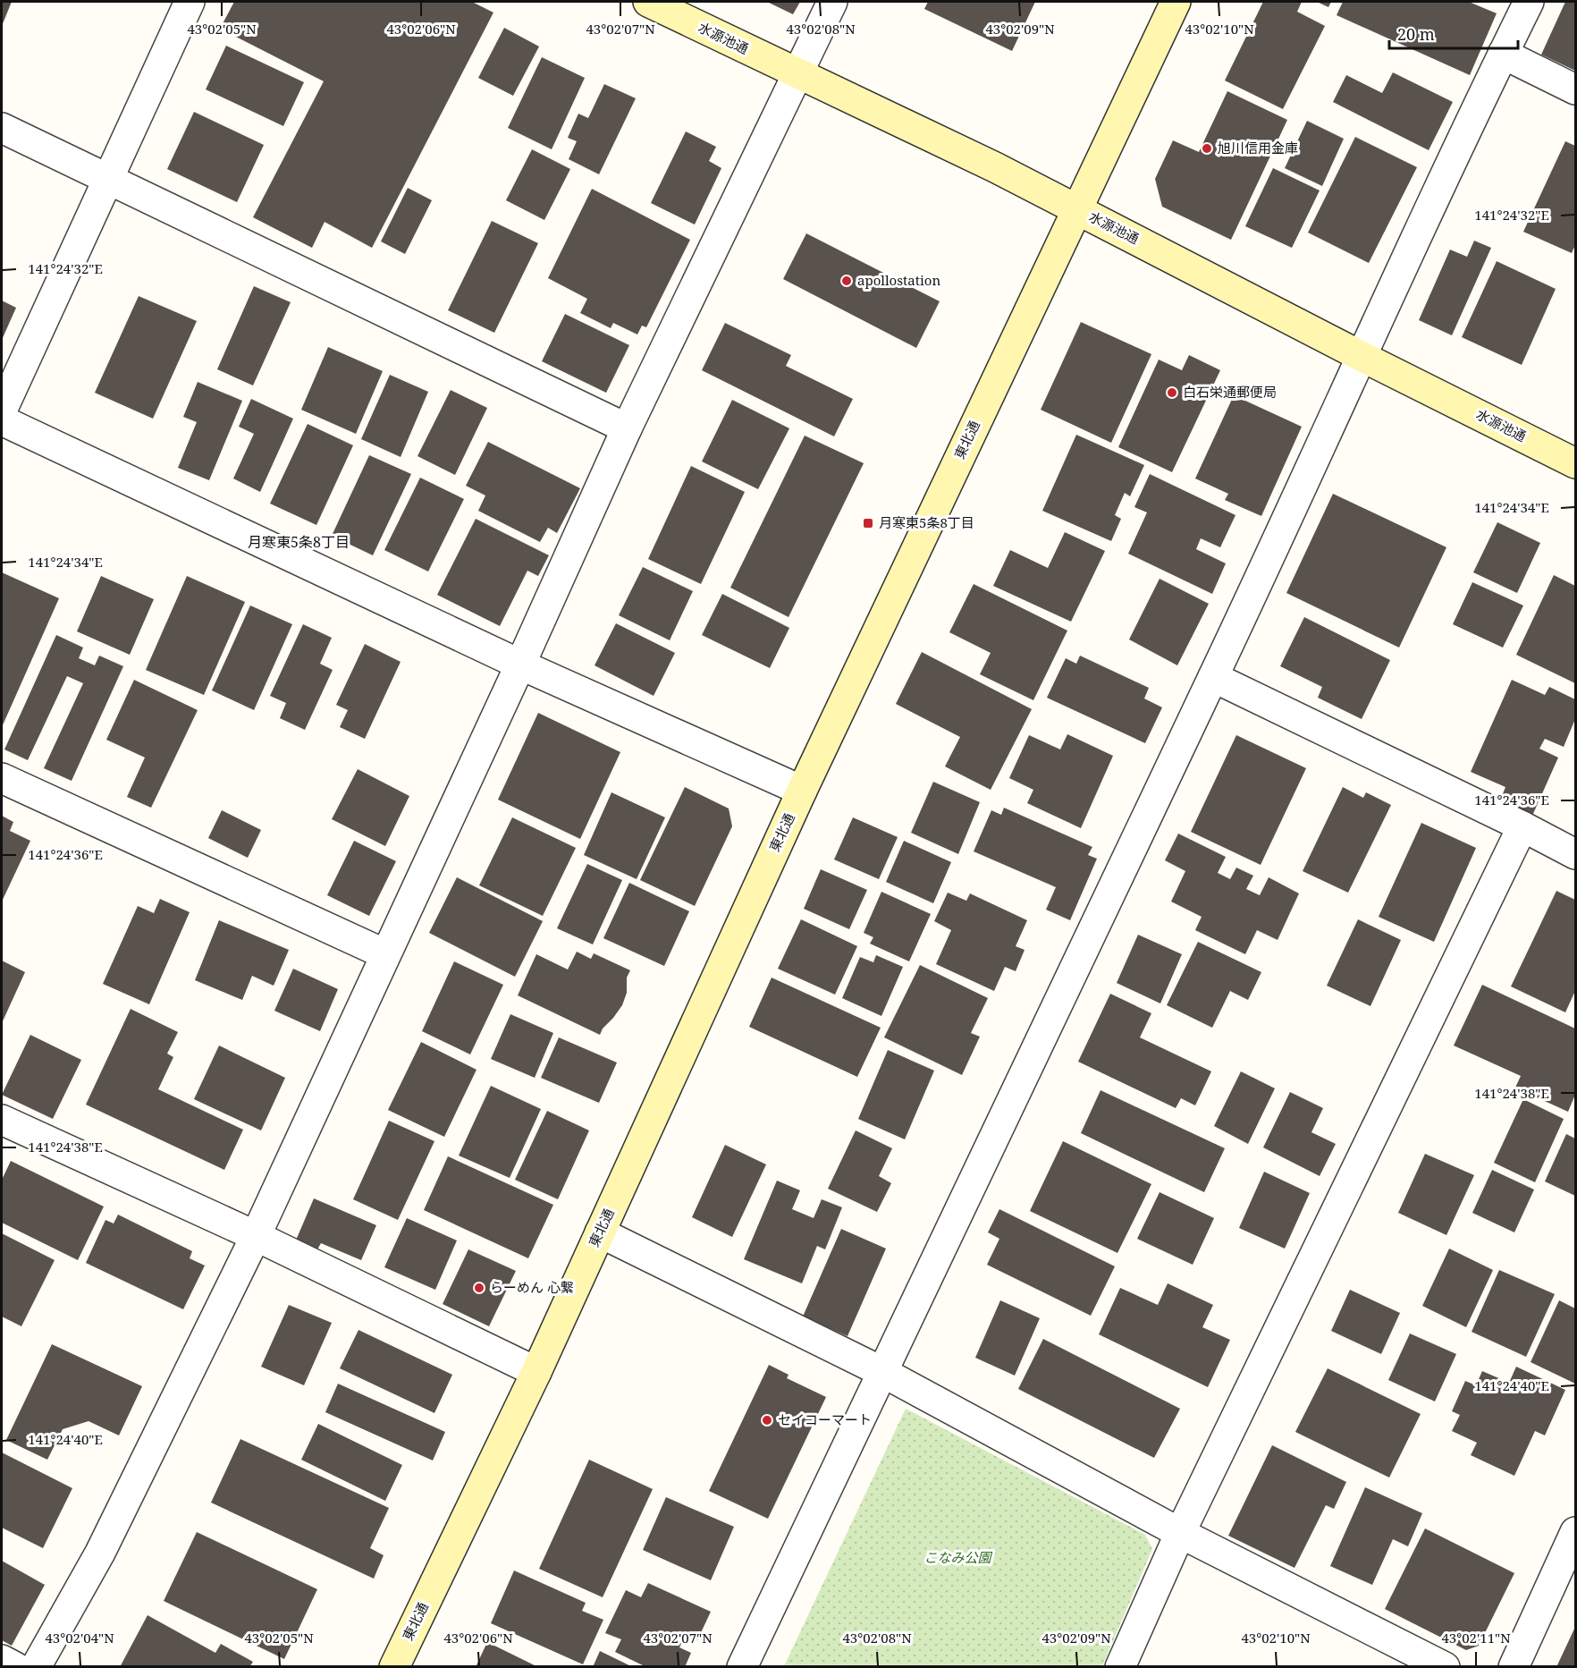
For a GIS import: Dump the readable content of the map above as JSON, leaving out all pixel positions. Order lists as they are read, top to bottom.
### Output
{
  "streets": {
    "street": ["水源池通", "東北通"]
  },
  "crossings": [
    ["水源池通", "東北通"]
  ],
  "districts": ["月寒東5条8丁目"],
  "parks": ["こなみ公園"],
  "places": {
    "other": [
      "旭川信用金庫",
      "apollostation",
      "白石栄通郵便局",
      "らーめん 心繋",
      "セイコーマート"
    ],
    "transit": ["月寒東5条8丁目"]
  },
  "scale_bar": "20 m",
  "coordinates": [
    "43°02'05\"N",
    "43°02'06\"N",
    "43°02'07\"N",
    "43°02'08\"N",
    "43°02'09\"N",
    "43°02'10\"N",
    "141°24'32\"E",
    "141°24'34\"E",
    "141°24'36\"E",
    "141°24'38\"E",
    "141°24'40\"E",
    "43°02'04\"N",
    "43°02'11\"N"
  ]
}
